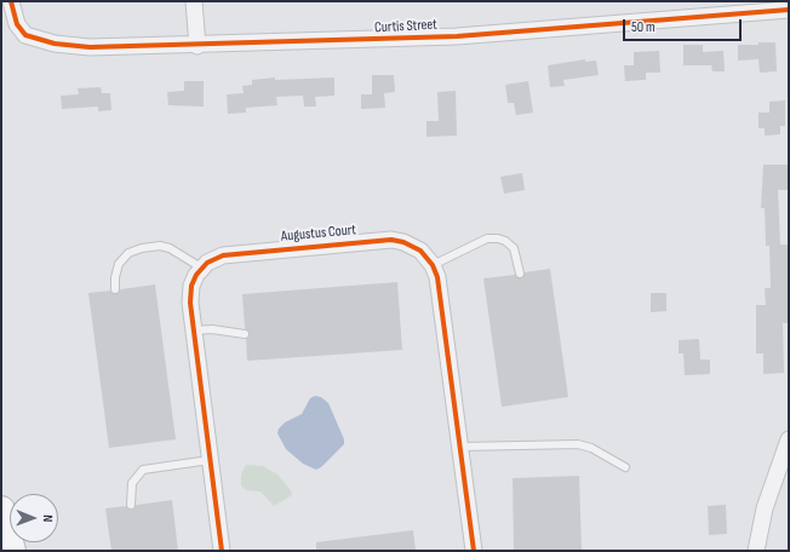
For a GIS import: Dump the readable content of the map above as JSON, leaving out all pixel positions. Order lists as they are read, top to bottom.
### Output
{
  "streets": {
    "street": ["Curtis Street", "Augustus Court"]
  },
  "scale_bar": "50 m",
  "north": "right"
}
